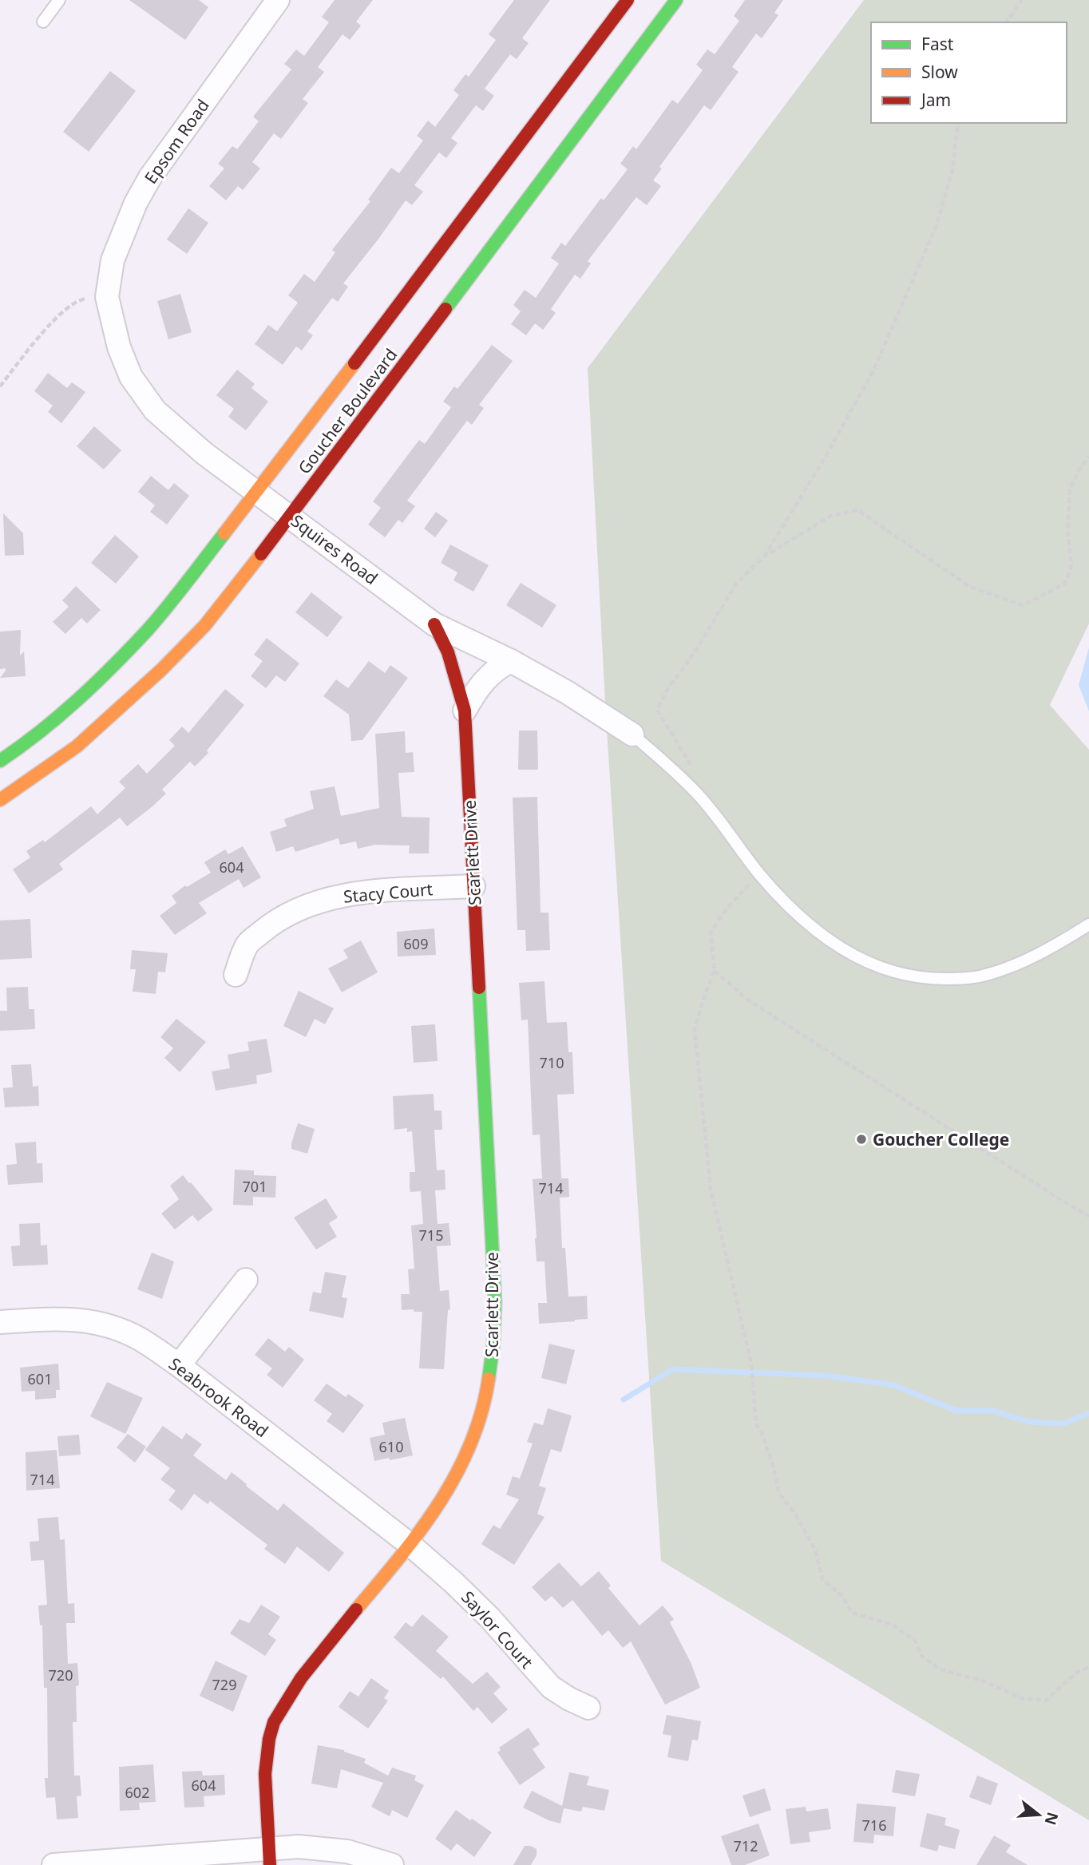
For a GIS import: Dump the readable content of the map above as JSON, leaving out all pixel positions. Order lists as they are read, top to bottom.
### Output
{
  "streets": {
    "main road": ["Goucher Boulevard", "Scarlett Drive"],
    "street": [
      "Epsom Road",
      "Squires Road",
      "Stacy Court",
      "Seabrook Road",
      "Saylor Court"
    ]
  },
  "crossings": [
    ["Epsom Road", "Squires Road"],
    ["Goucher Boulevard", "Squires Road"],
    ["Squires Road", "Scarlett Drive"],
    ["Scarlett Drive", "Stacy Court"],
    ["Scarlett Drive", "Seabrook Road"],
    ["Scarlett Drive", "Saylor Court"],
    ["Seabrook Road", "Saylor Court"]
  ],
  "places": ["Goucher College"],
  "house_numbers": [
    "604",
    "609",
    "710",
    "701",
    "714",
    "715",
    "601",
    "610",
    "714",
    "720",
    "729",
    "604",
    "602",
    "716",
    "712"
  ],
  "legend": ["Fast", "Slow", "Jam"],
  "north": "right"
}
